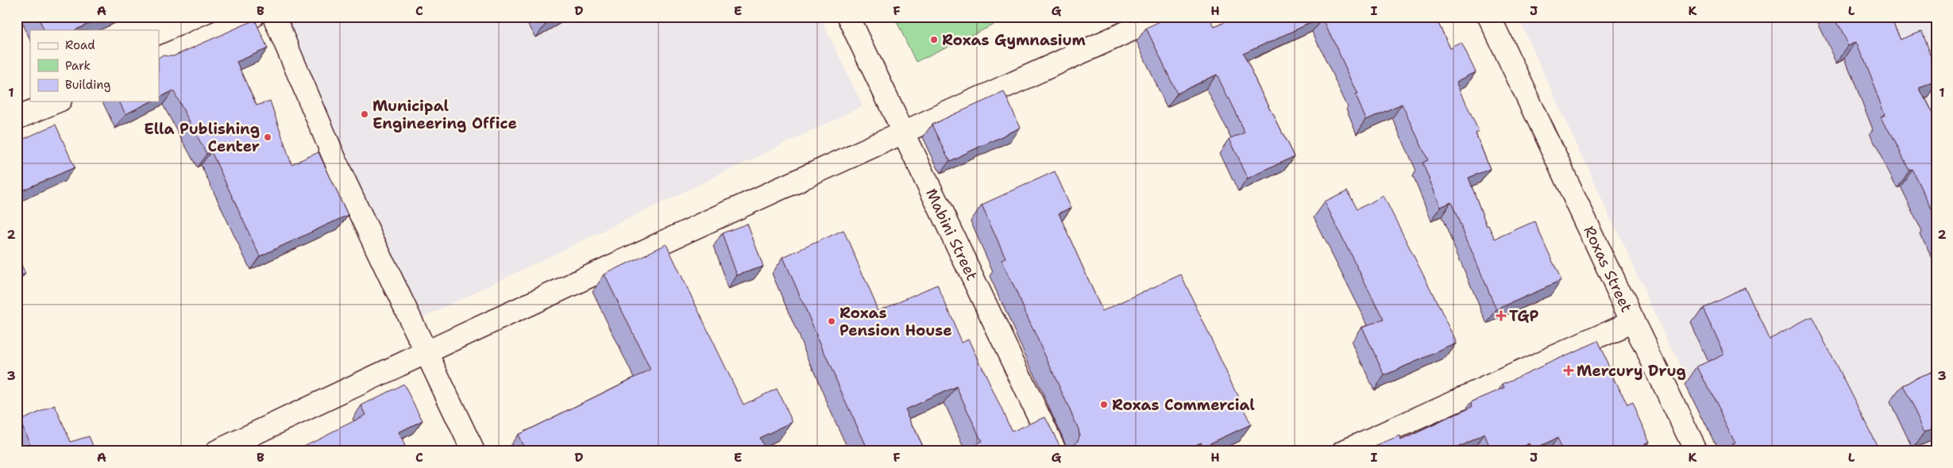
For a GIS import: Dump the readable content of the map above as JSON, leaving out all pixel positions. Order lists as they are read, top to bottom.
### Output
{
  "streets": {
    "street": ["Mabini Street", "Roxas Street"]
  },
  "places": {
    "other": [
      "Roxas Gymnasium",
      "Municipal Engineering Office",
      "Ella Publishing Center",
      "Roxas Pension House",
      "Roxas Commercial"
    ],
    "health": ["TGP", "Mercury Drug"]
  },
  "legend": ["Road", "Park", "Building"],
  "grid": {
    "columns": [
      "A",
      "B",
      "C",
      "D",
      "E",
      "F",
      "G",
      "H",
      "I",
      "J",
      "K",
      "L"
    ],
    "rows": ["1", "2", "3"]
  }
}
